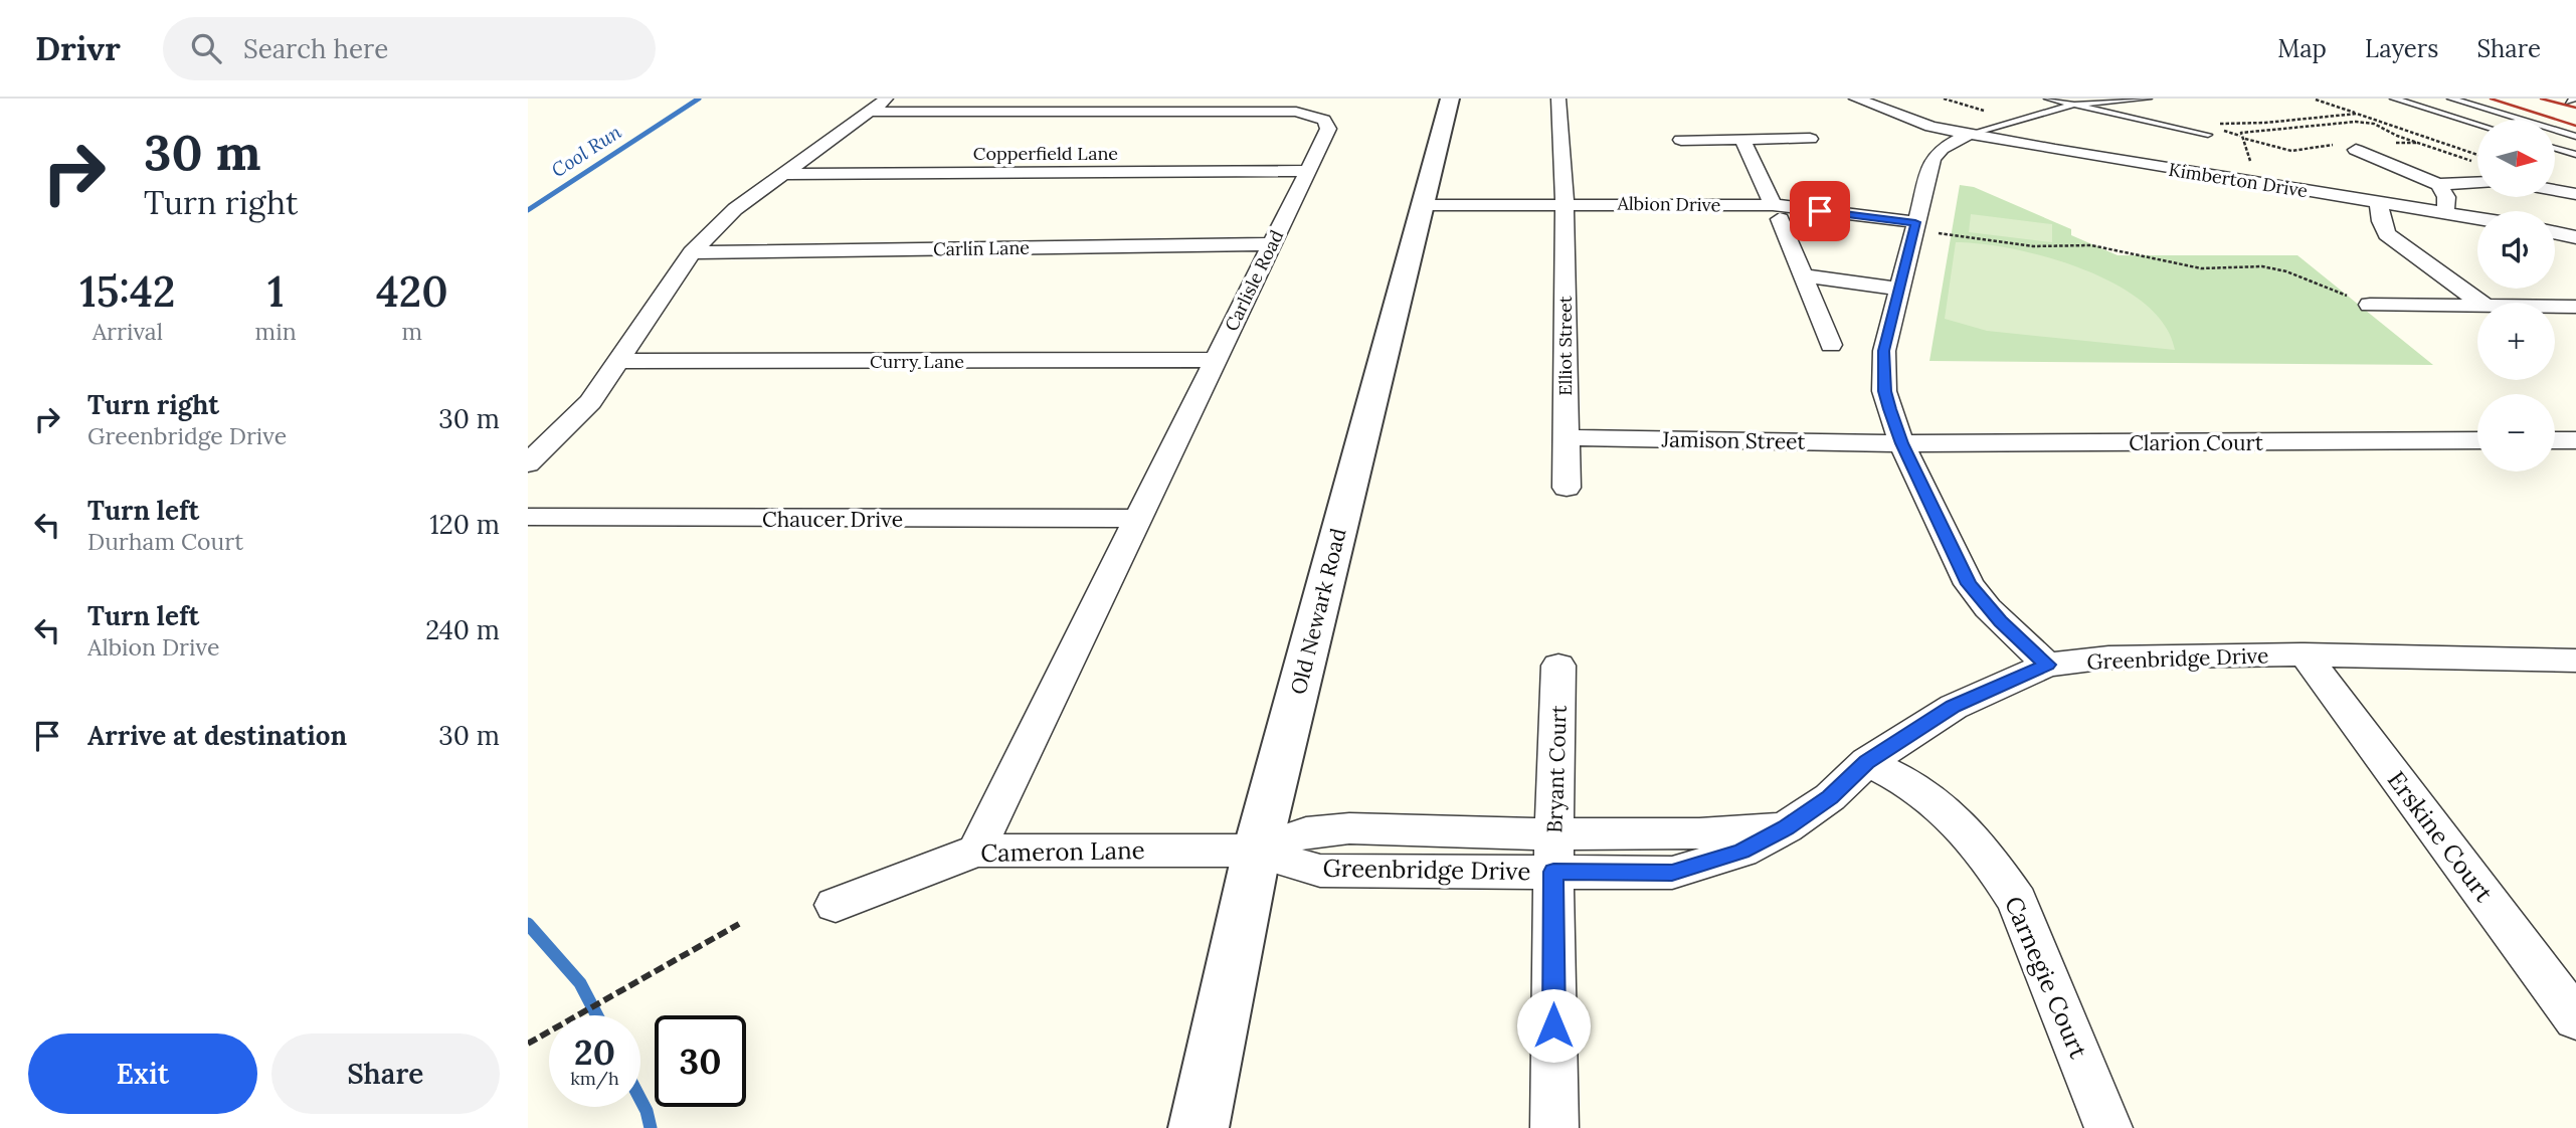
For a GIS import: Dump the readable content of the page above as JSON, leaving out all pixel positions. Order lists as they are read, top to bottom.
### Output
{
  "streets": {
    "street": [
      "Copperfield Lane",
      "Kimberton Drive",
      "Albion Drive",
      "Carlin Lane",
      "Carlisle Road",
      "Elliot Street",
      "Curry Lane",
      "Jamison Street",
      "Clarion Court",
      "Chaucer Drive",
      "Old Newark Road",
      "Greenbridge Drive",
      "Bryant Court",
      "Erskine Court",
      "Cameron Lane",
      "Carnegie Court"
    ]
  },
  "crossings": [
    ["Copperfield Lane", "Carlisle Road"],
    ["Albion Drive", "Elliot Street"],
    ["Albion Drive", "Old Newark Road"],
    ["Carlin Lane", "Carlisle Road"],
    ["Carlisle Road", "Curry Lane"],
    ["Carlisle Road", "Chaucer Drive"],
    ["Carlisle Road", "Cameron Lane"],
    ["Elliot Street", "Jamison Street"],
    ["Jamison Street", "Clarion Court"],
    ["Old Newark Road", "Greenbridge Drive"],
    ["Old Newark Road", "Cameron Lane"],
    ["Greenbridge Drive", "Bryant Court"],
    ["Greenbridge Drive", "Erskine Court"],
    ["Greenbridge Drive", "Cameron Lane"],
    ["Greenbridge Drive", "Carnegie Court"]
  ],
  "water": ["Cool Run"],
  "north": "right",
  "page": {
    "header": "Drivr",
    "search": "Search here",
    "nav": ["Map", "Layers", "Share"],
    "turn": ["30 m", "Turn right"],
    "map_buttons": ["+", "−"],
    "eta": [
      "15:42",
      "Arrival",
      "1",
      "min",
      "420",
      "m"
    ],
    "list": [
      {
        "name": "Turn right",
        "note": "Greenbridge Drive",
        "value": "30 m"
      },
      {
        "name": "Turn left",
        "note": "Durham Court",
        "value": "120 m"
      },
      {
        "name": "Turn left",
        "note": "Albion Drive",
        "value": "240 m"
      },
      {
        "name": "Arrive at destination",
        "value": "30 m"
      }
    ],
    "speed": "20 km/h",
    "limit": "30",
    "buttons": ["Exit", "Share"]
  }
}
